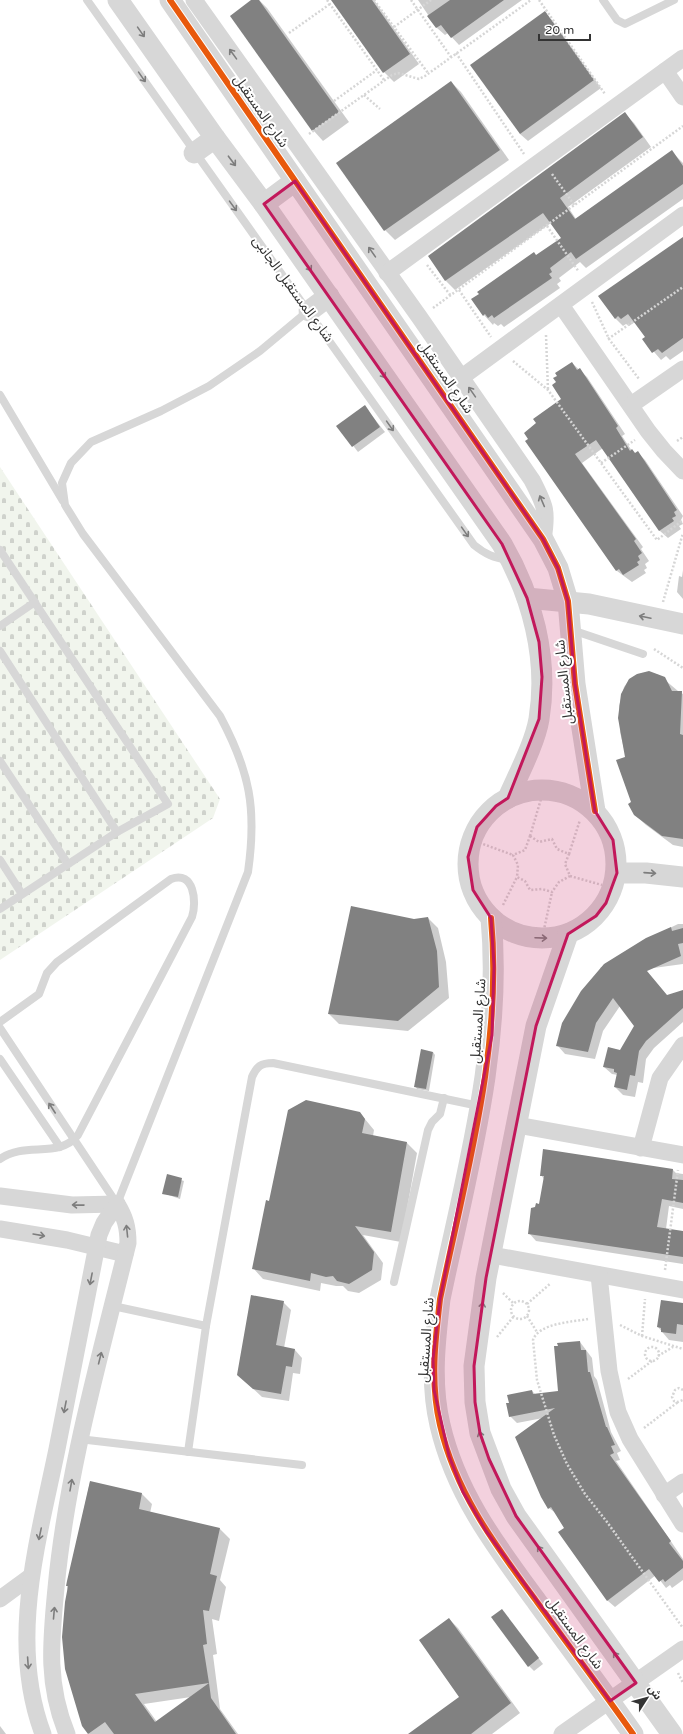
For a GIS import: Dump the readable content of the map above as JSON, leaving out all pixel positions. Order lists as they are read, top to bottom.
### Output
{
  "streets": {
    "street": ["شارع المستقبل"],
    "lane": ["شارع المستقبل الجانبى"]
  },
  "crossings": [
    ["شارع المستقبل", "شارع المستقبل الجانبى"]
  ],
  "one_way": ["شارع المستقبل الجانبى"],
  "scale_bar": "20 m",
  "north": "top right"
}
